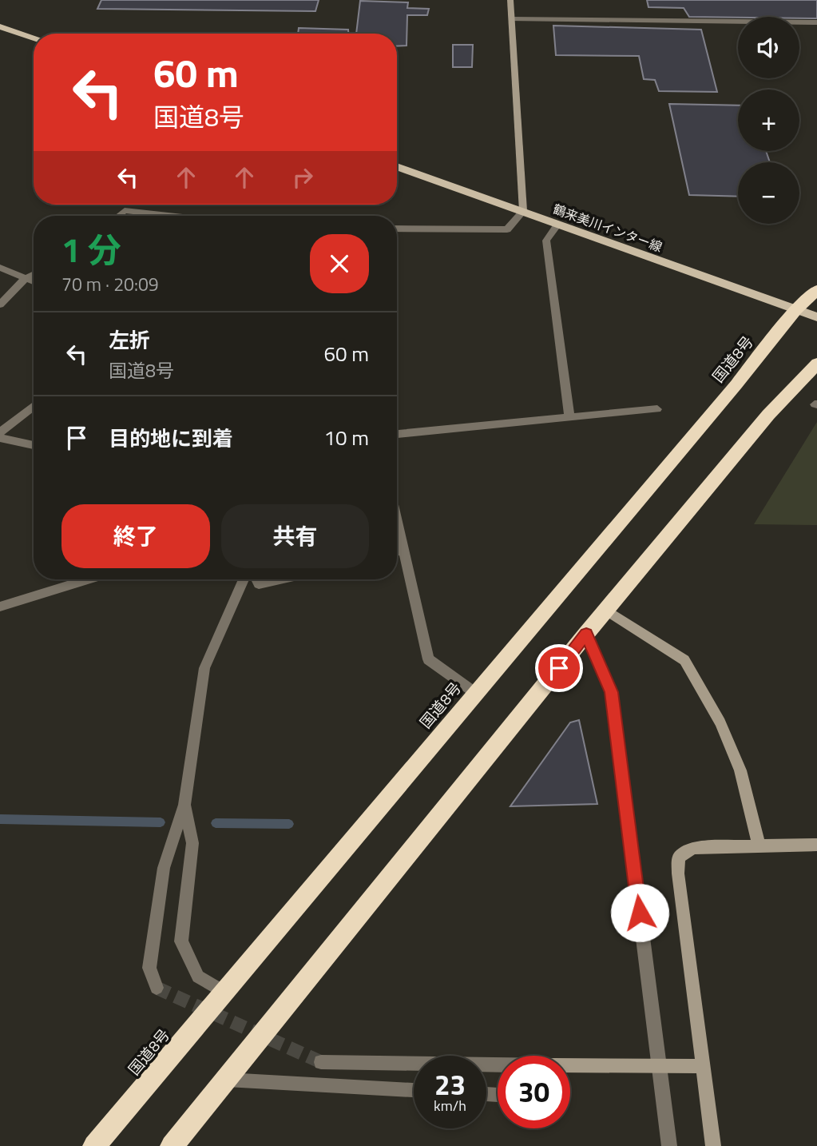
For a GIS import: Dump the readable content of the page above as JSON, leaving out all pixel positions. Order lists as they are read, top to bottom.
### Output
{
  "streets": {
    "highway": ["国道8号"],
    "main road": ["鶴来美川インター線"]
  },
  "crossings": [
    ["鶴来美川インター線", "国道8号"]
  ],
  "page": {
    "map_buttons": ["+", "−"],
    "turn": ["60 m", "国道8号"],
    "heading": ["1 分", "70 m · 20:09"],
    "list": [
      {
        "name": "左折",
        "note": "国道8号",
        "value": "60 m"
      },
      {
        "name": "目的地に到着",
        "value": "10 m"
      }
    ],
    "buttons": ["終了", "共有"],
    "speed": "23 km/h",
    "limit": "30"
  }
}
